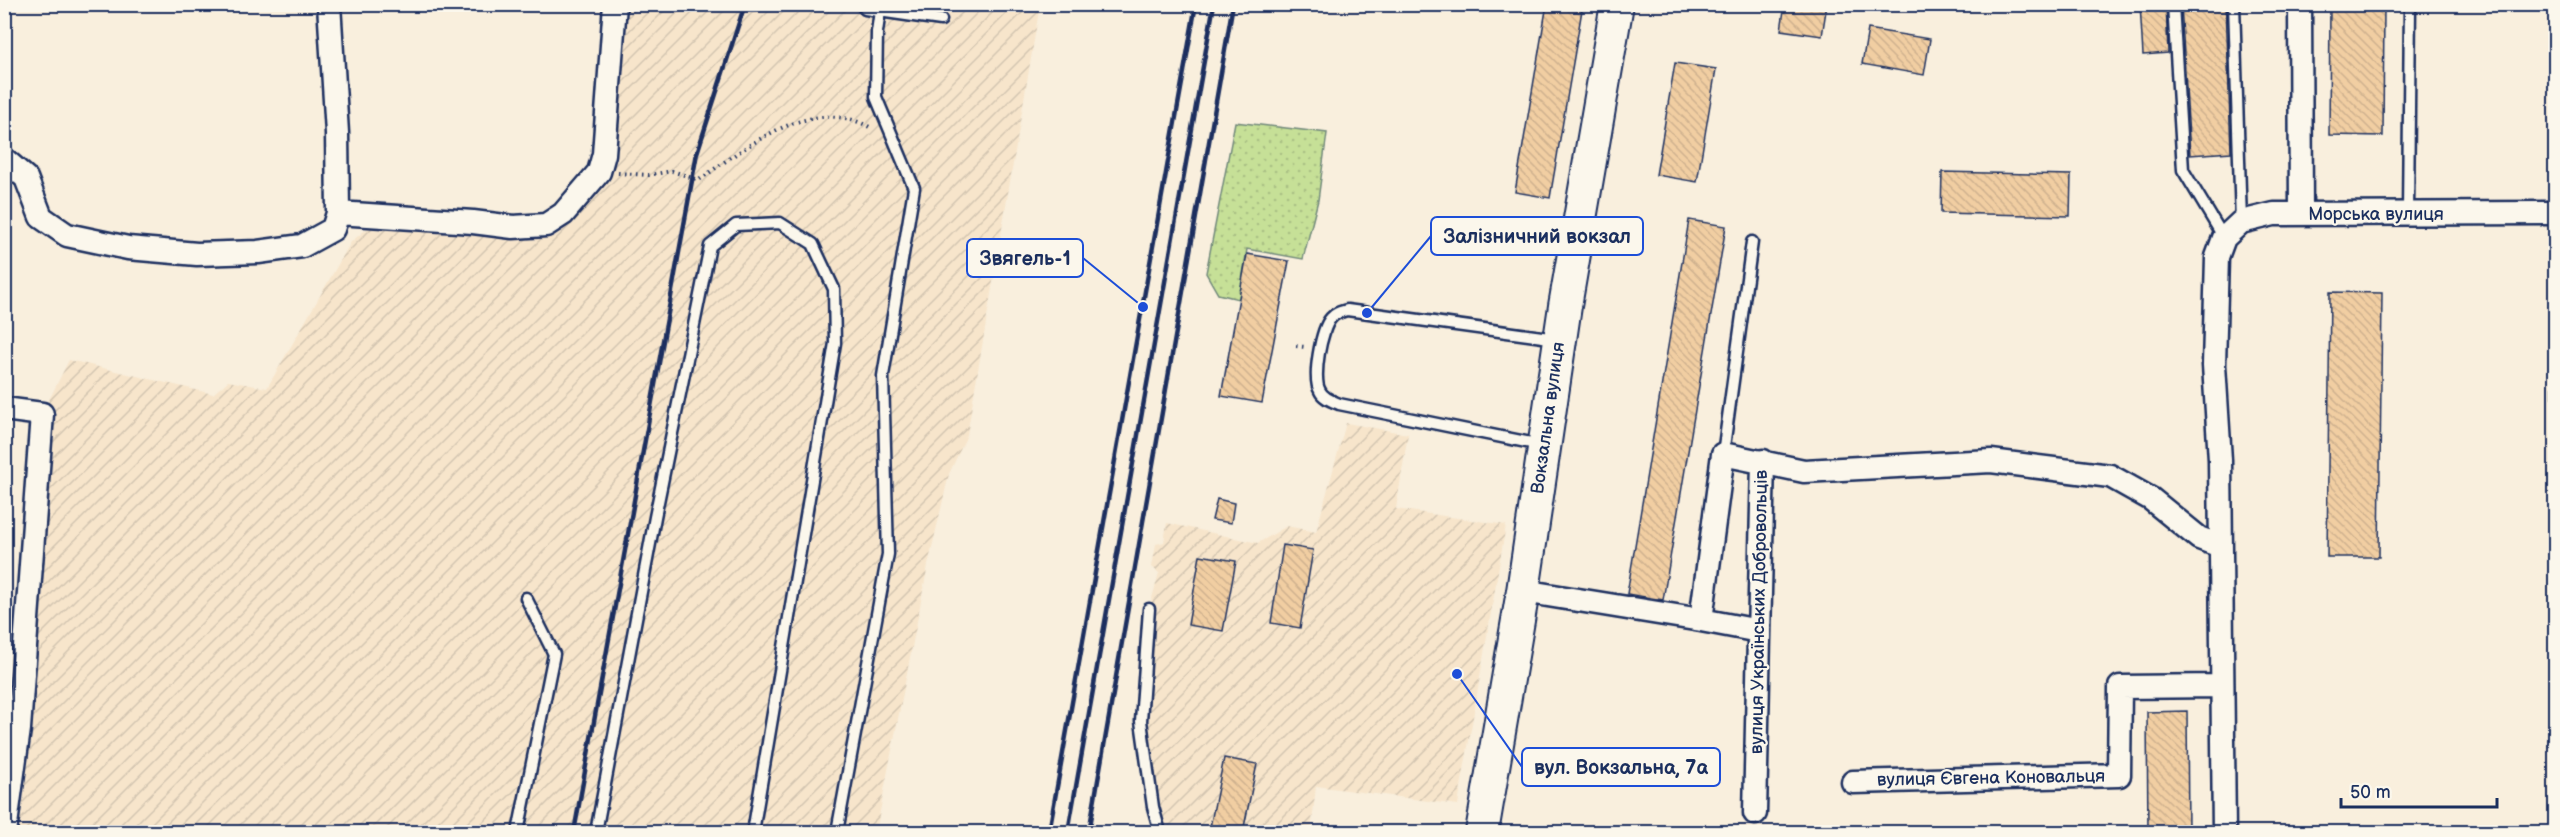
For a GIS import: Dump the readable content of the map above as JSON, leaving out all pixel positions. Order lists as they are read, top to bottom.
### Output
{
  "streets": {
    "street": [
      "Морська вулиця",
      "Вокзальна вулиця",
      "вулиця Українських Добровольців",
      "вулиця Євгена Коновальця"
    ]
  },
  "places": ["Звягель-1", "Залізничний вокзал", "вул. Вокзальна, 7а"],
  "scale_bar": "50 m"
}
